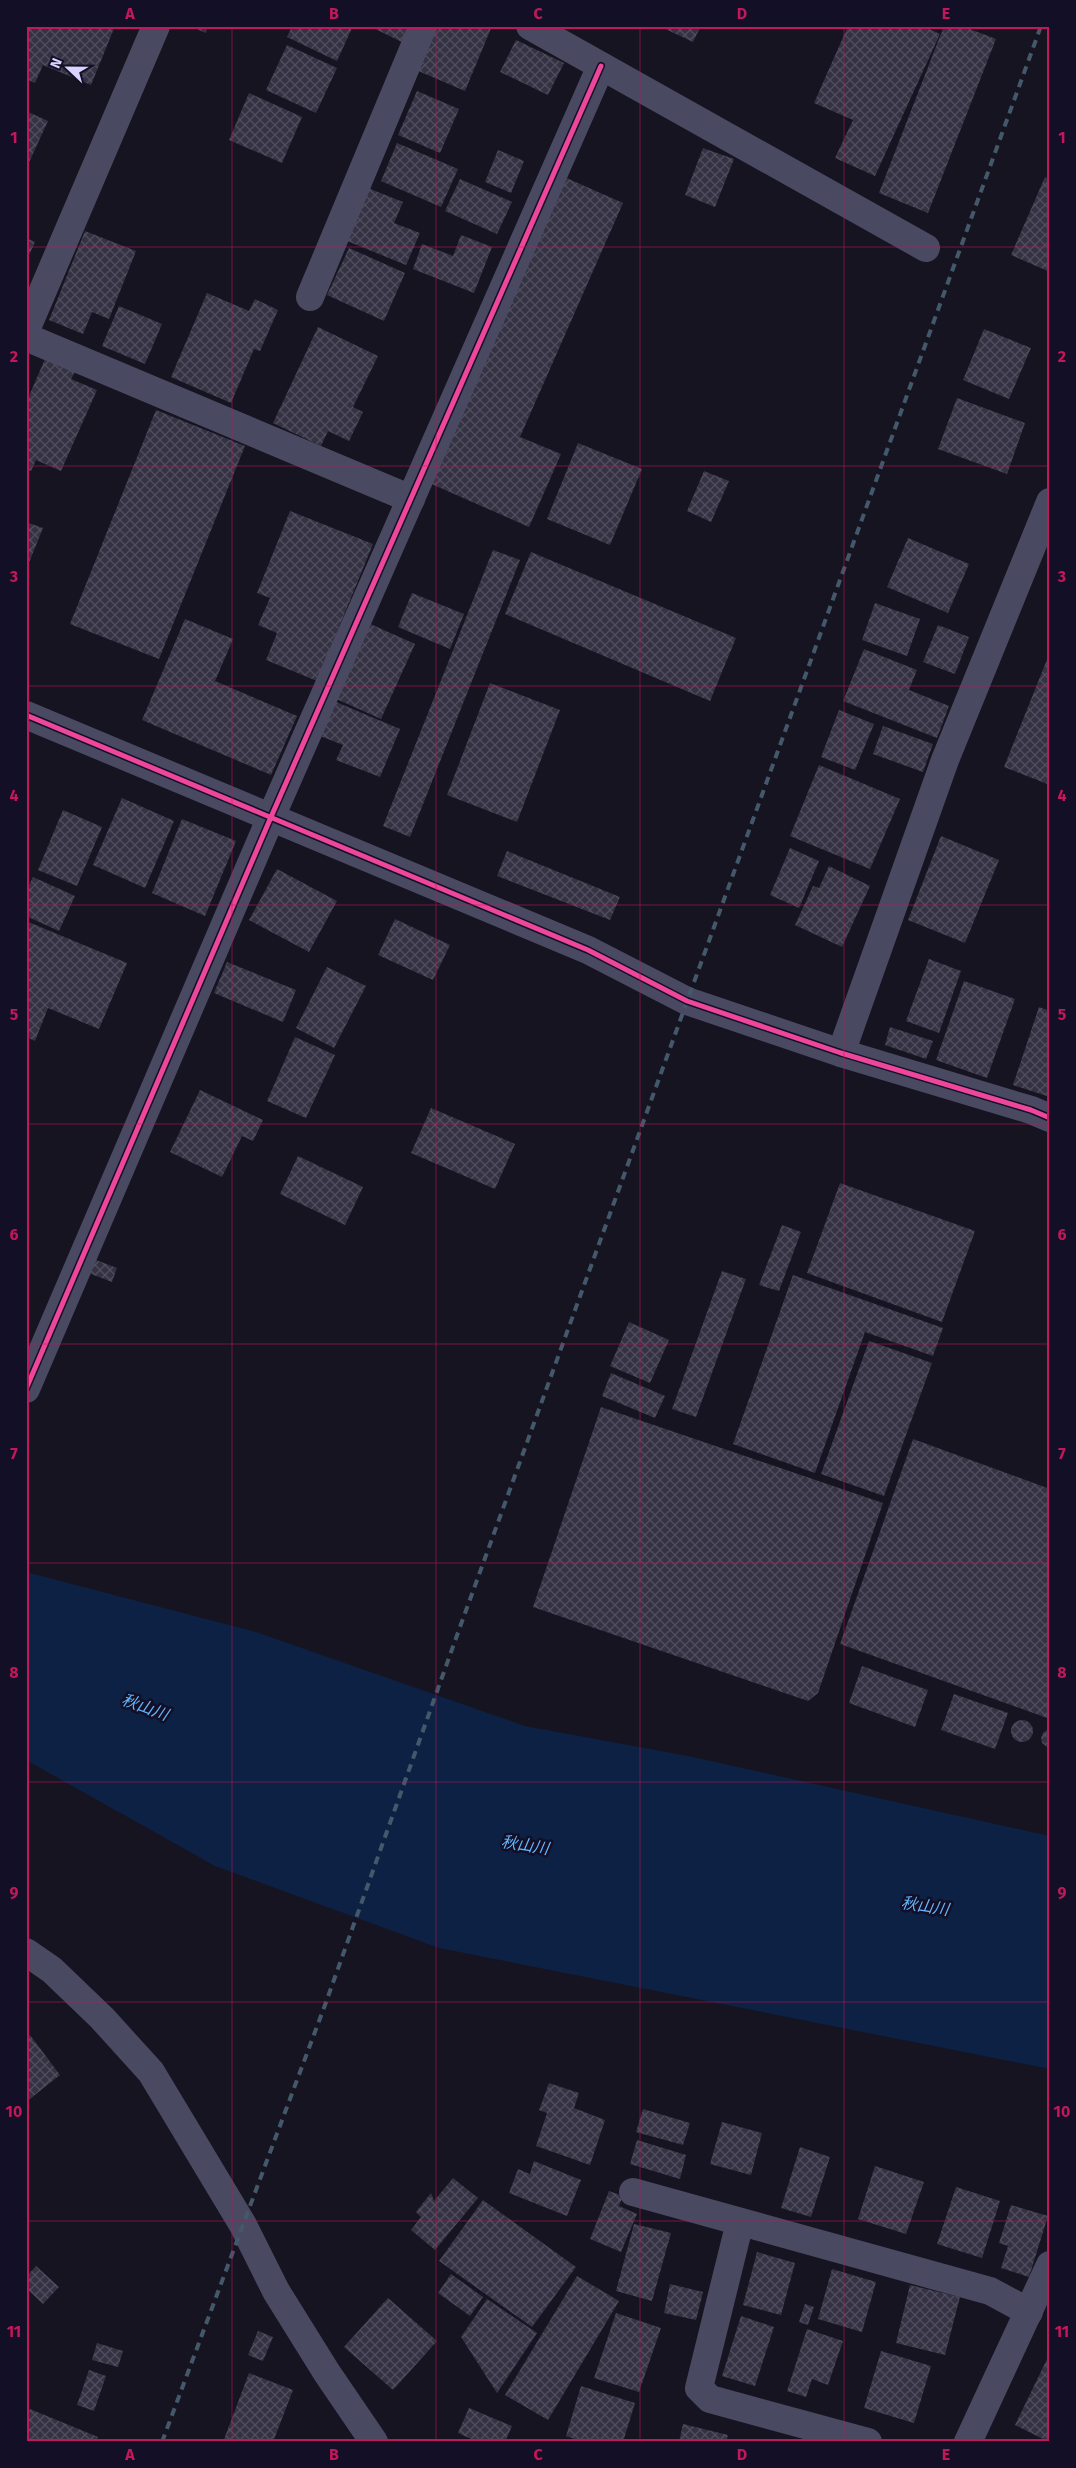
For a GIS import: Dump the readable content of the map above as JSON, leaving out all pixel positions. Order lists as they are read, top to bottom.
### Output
{
  "water": ["秋山川"],
  "north": "left",
  "grid": {
    "columns": [
      "A",
      "B",
      "C",
      "D",
      "E"
    ],
    "rows": [
      "1",
      "2",
      "3",
      "4",
      "5",
      "6",
      "7",
      "8",
      "9",
      "10",
      "11"
    ]
  }
}
